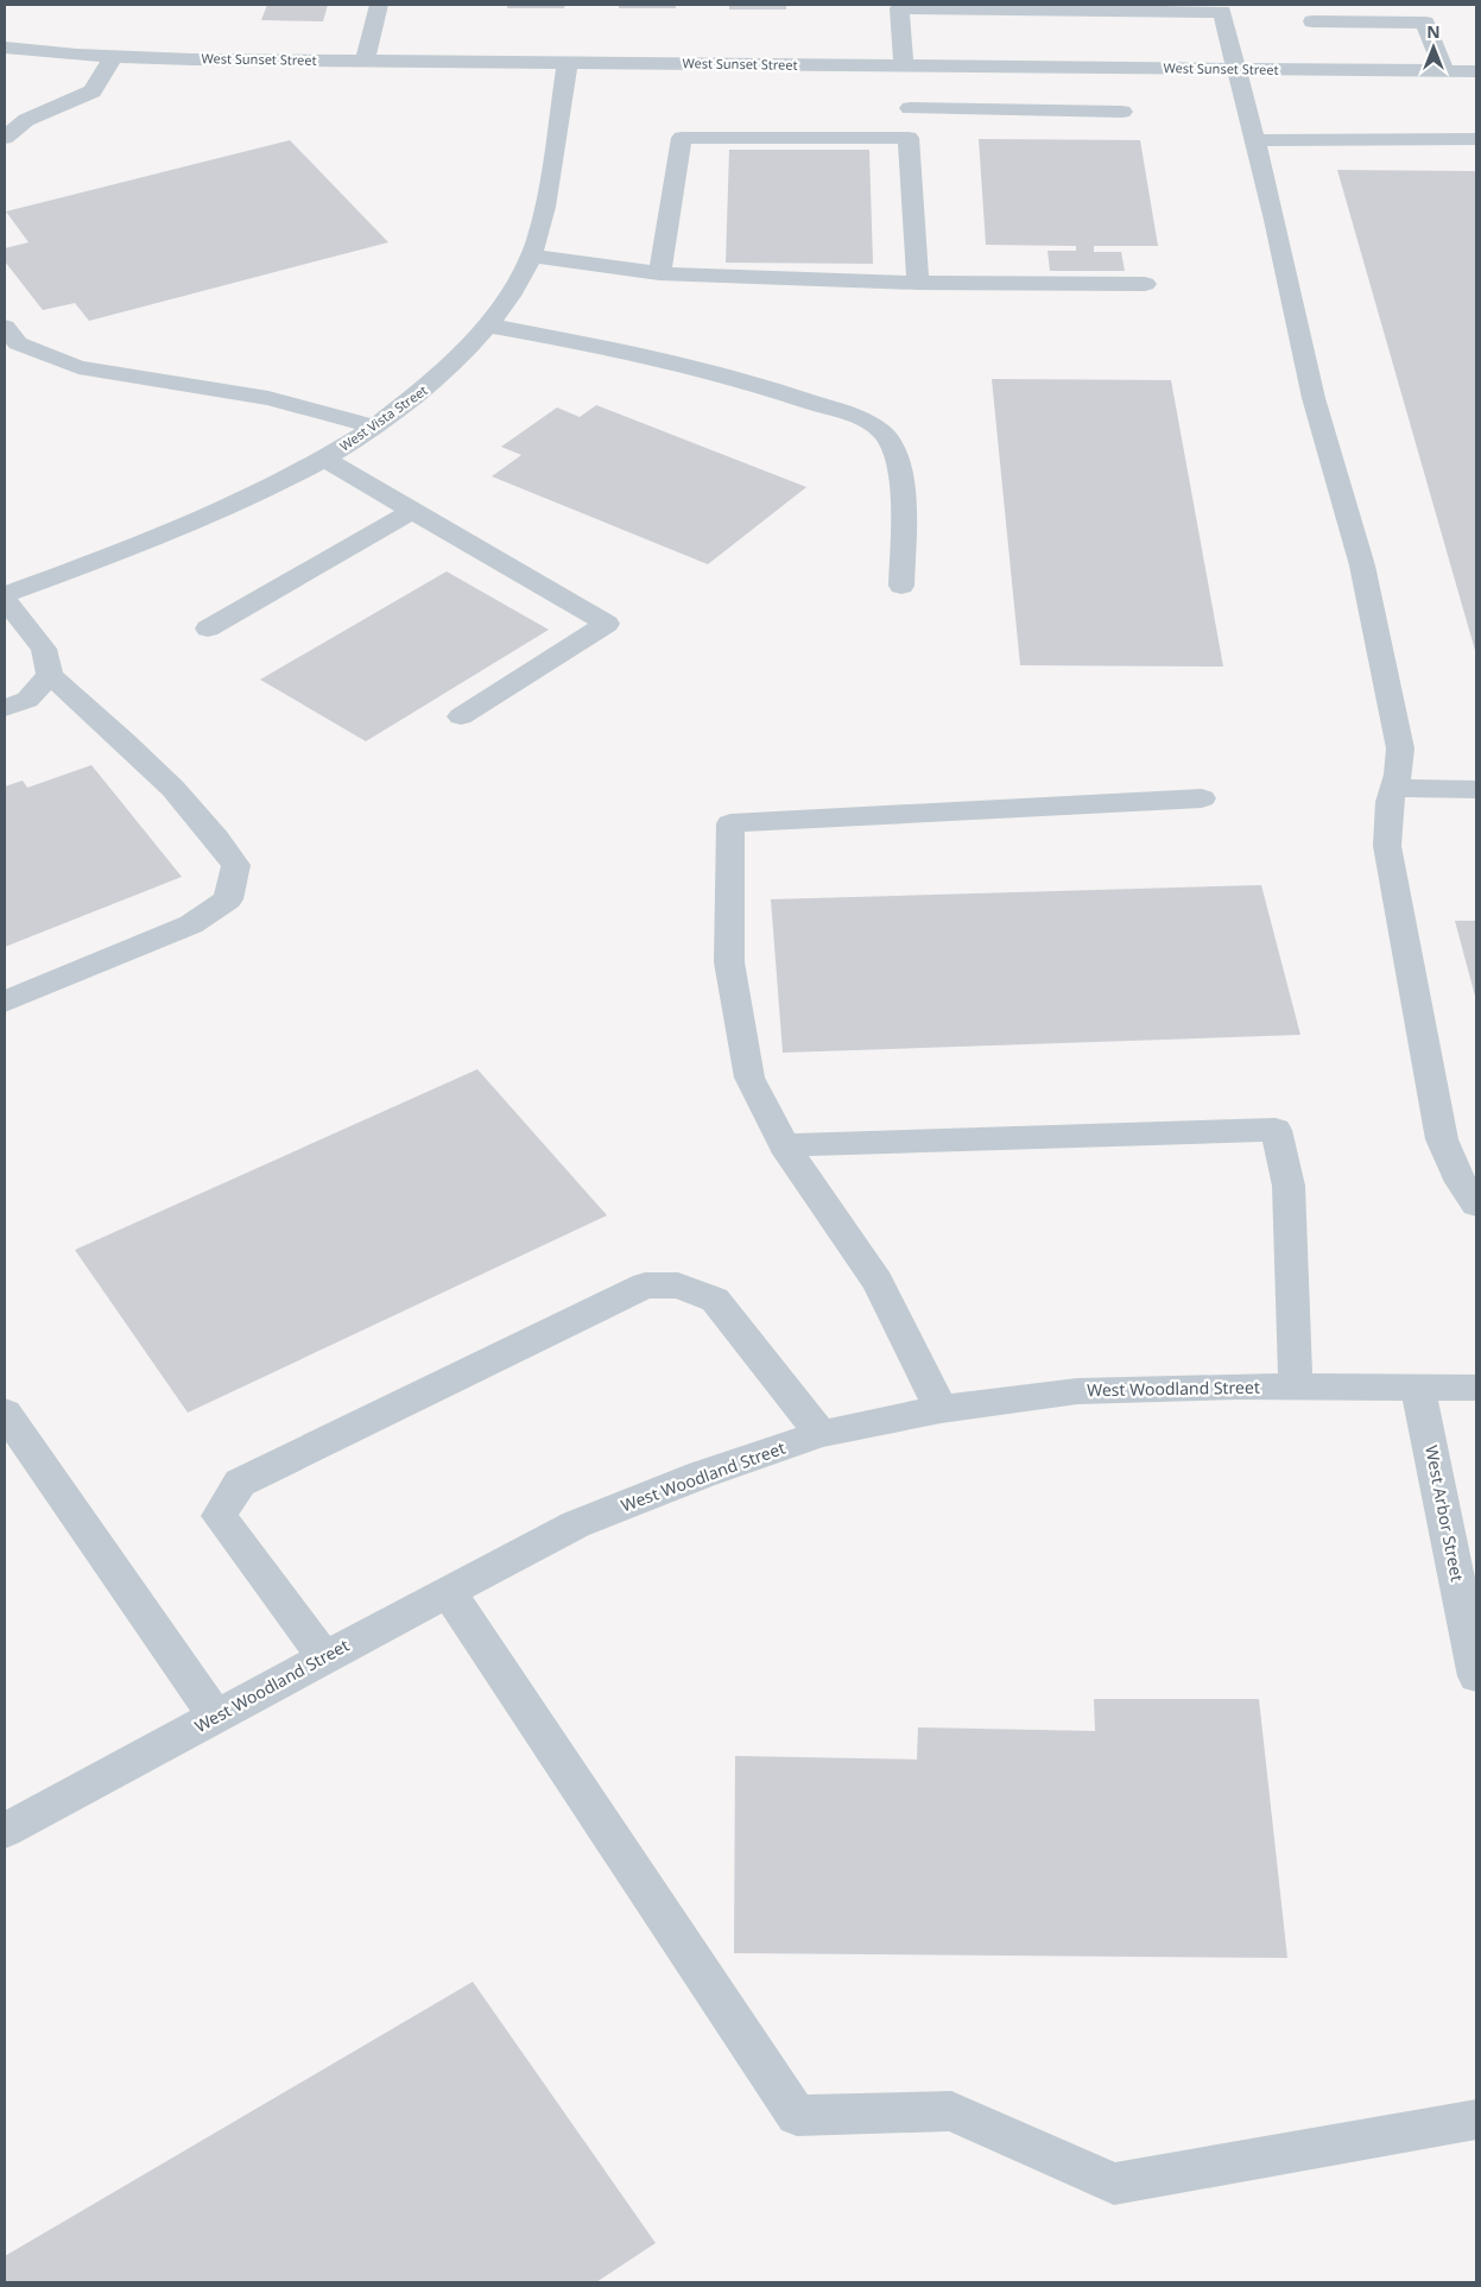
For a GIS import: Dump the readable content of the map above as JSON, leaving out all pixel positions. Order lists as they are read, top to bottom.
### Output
{
  "streets": {
    "street": [
      "West Sunset Street",
      "West Vista Street",
      "West Woodland Street",
      "West Arbor Street"
    ]
  },
  "crossings": [
    ["West Sunset Street", "West Vista Street"],
    ["West Woodland Street", "West Arbor Street"]
  ],
  "north": "top"
}
